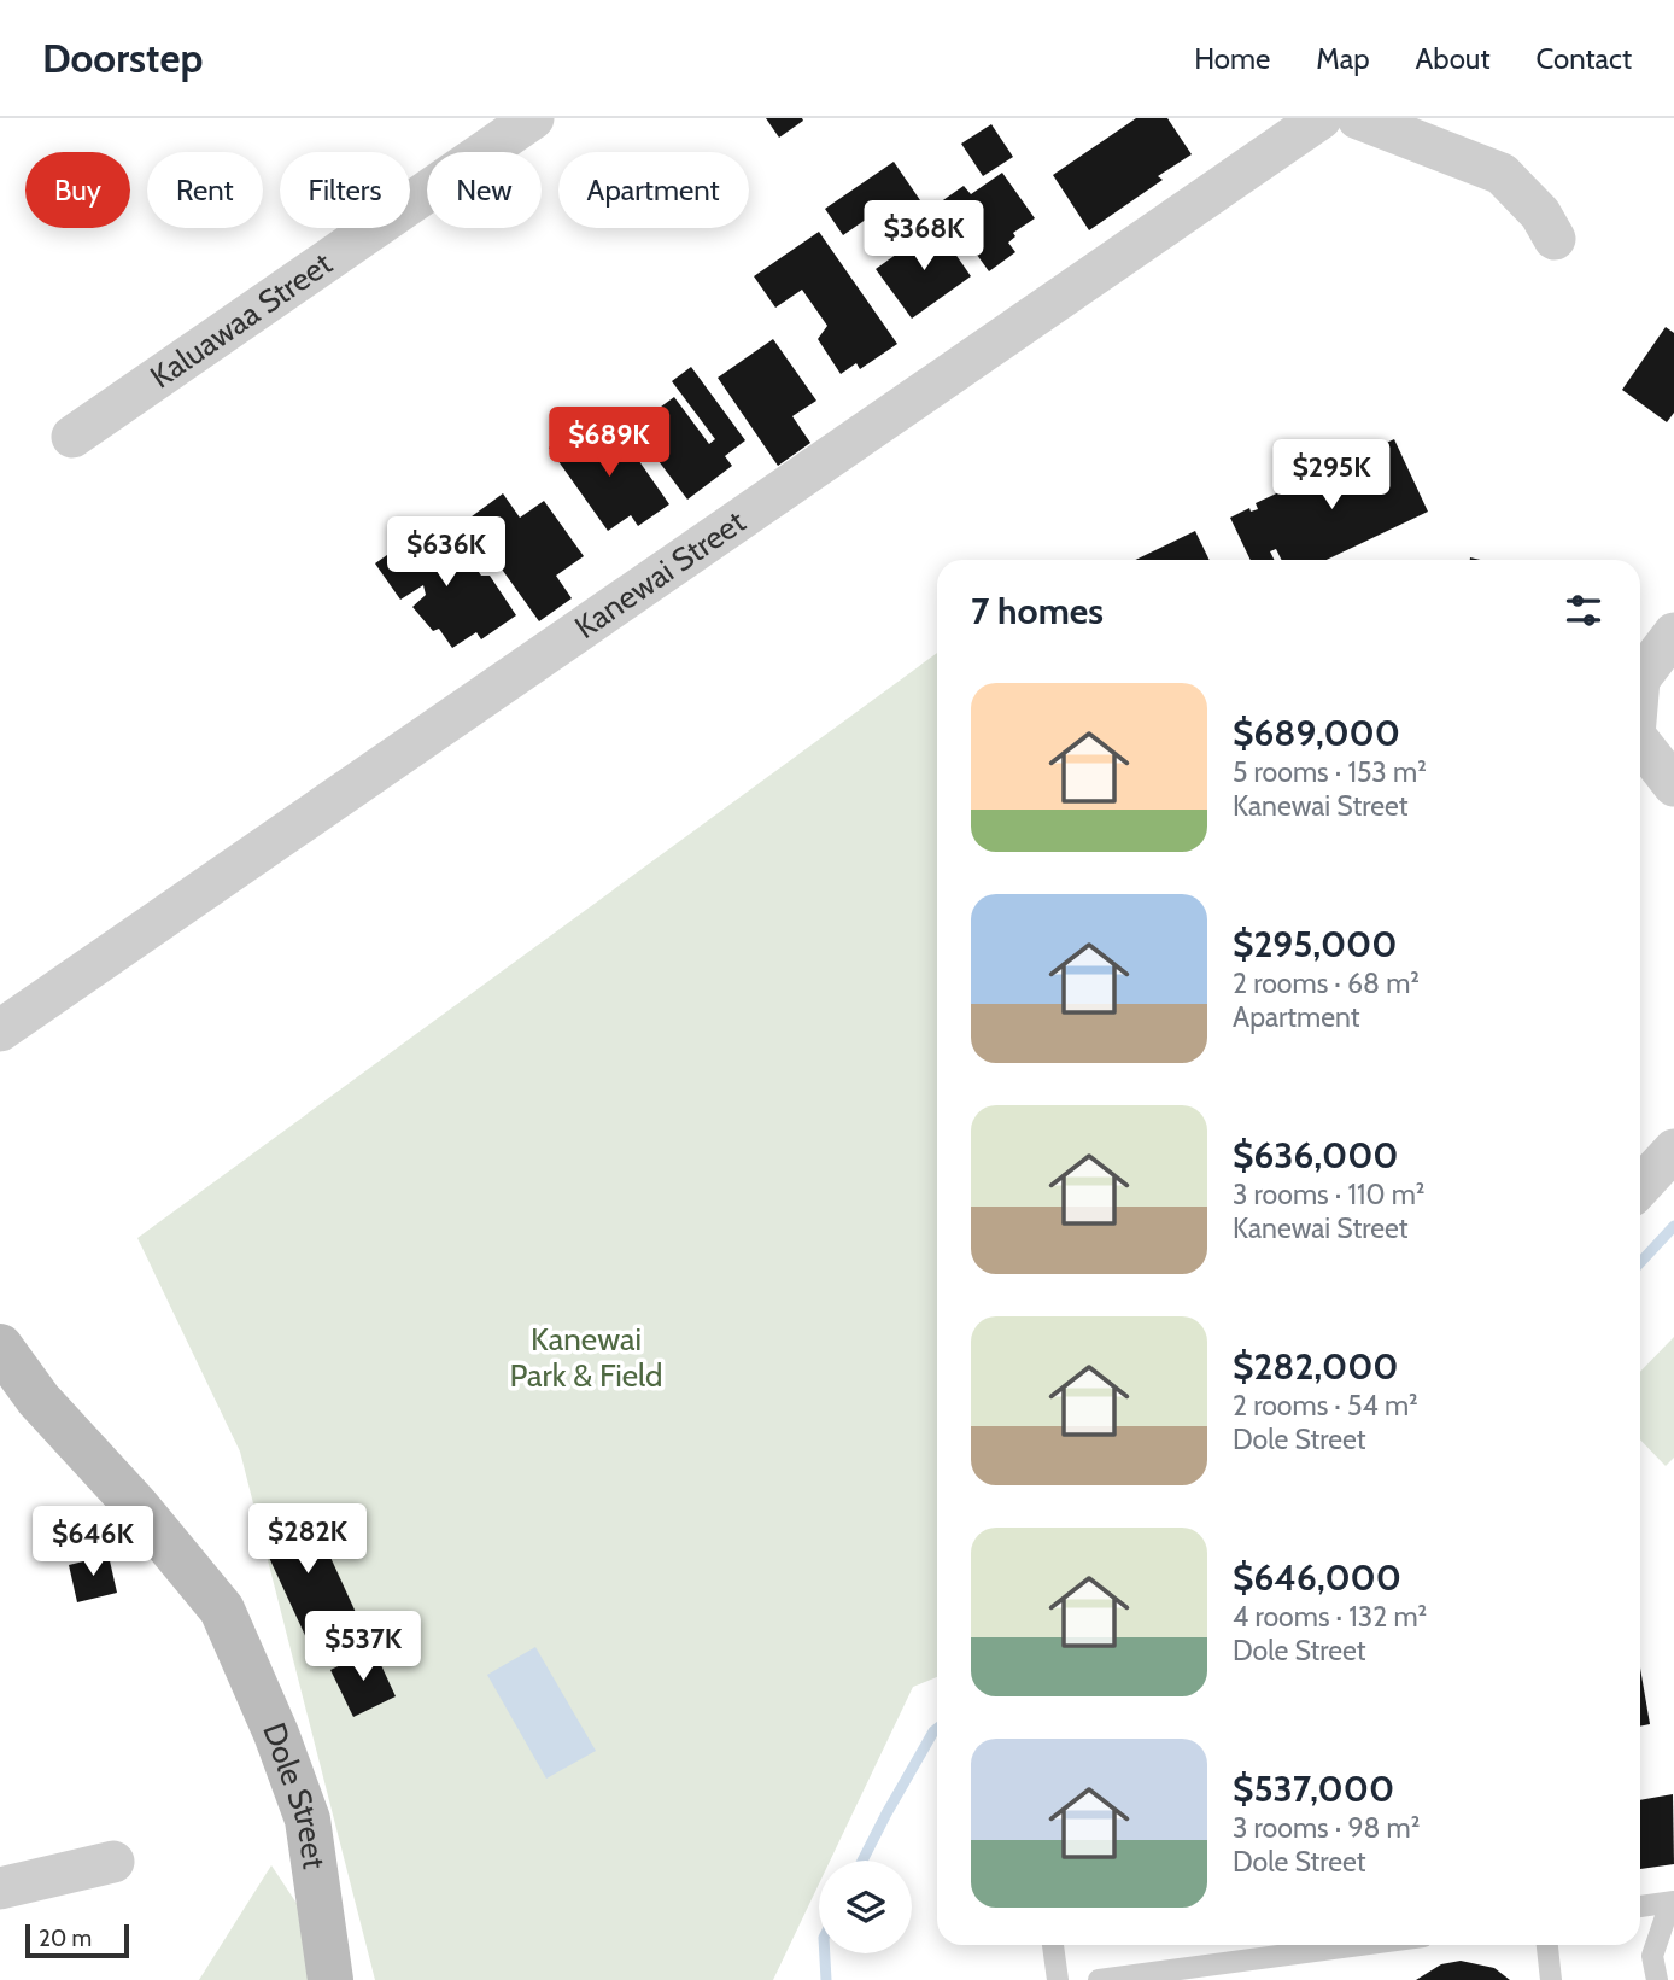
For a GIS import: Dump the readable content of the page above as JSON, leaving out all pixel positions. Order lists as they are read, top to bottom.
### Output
{
  "streets": {
    "street": ["Kaluawaa Street", "Kanewai Street", "Dole Street"]
  },
  "parks": ["Kanewai Park & Field"],
  "scale_bar": "20 m",
  "page": {
    "header": "Doorstep",
    "nav": [
      "Home",
      "Map",
      "About",
      "Contact"
    ],
    "chip": [
      "Buy",
      "Rent",
      "Filters",
      "New",
      "Apartment"
    ],
    "price": [
      "$368K",
      "$689K",
      "$295K",
      "$636K",
      "$282K",
      "$646K",
      "$537K"
    ],
    "heading": "7 homes",
    "list": [
      {
        "name": "$689,000",
        "note": "5 rooms · 153 m² · Kanewai Street"
      },
      {
        "name": "$295,000",
        "note": "2 rooms · 68 m² · Apartment"
      },
      {
        "name": "$636,000",
        "note": "3 rooms · 110 m² · Kanewai Street"
      },
      {
        "name": "$282,000",
        "note": "2 rooms · 54 m² · Dole Street"
      },
      {
        "name": "$646,000",
        "note": "4 rooms · 132 m² · Dole Street"
      },
      {
        "name": "$537,000",
        "note": "3 rooms · 98 m² · Dole Street"
      }
    ],
    "scale": "20 m"
  }
}
